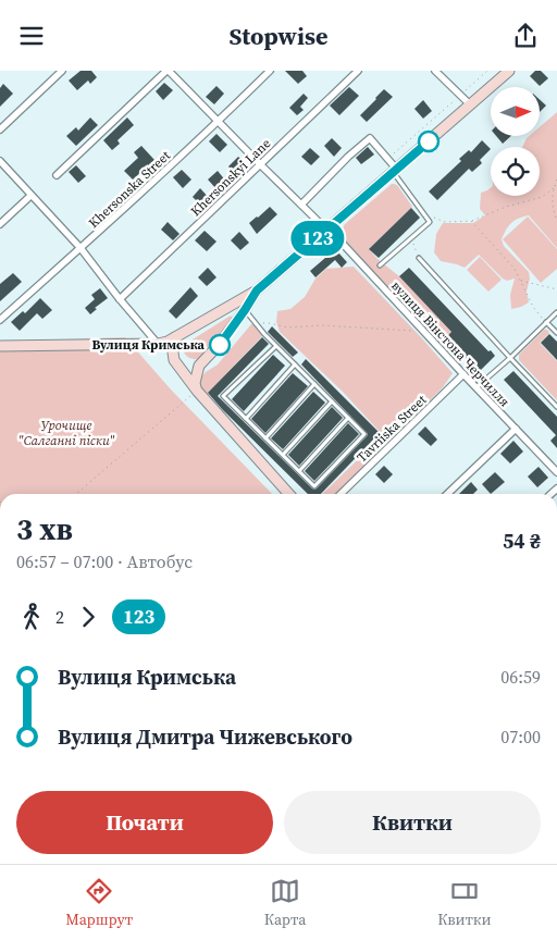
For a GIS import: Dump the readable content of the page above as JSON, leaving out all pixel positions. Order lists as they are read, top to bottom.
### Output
{
  "streets": {
    "street": [
      "Khersonskyi Lane",
      "Khersonska Street",
      "вулиця Вінстона Черчилля",
      "Tavriiska Street"
    ]
  },
  "crossings": [
    ["Khersonskyi Lane", "вулиця Вінстона Черчилля"],
    ["Khersonska Street", "вулиця Вінстона Черчилля"],
    ["вулиця Вінстона Черчилля", "Tavriiska Street"]
  ],
  "parks": ["Урочище \"Салганні піски\""],
  "places": ["Вулиця Кримська"],
  "lines": ["bus line 123"],
  "north": "right",
  "page": {
    "header": "Stopwise",
    "on_map": "123",
    "heading": ["3 хв", "06:57 – 07:00 · Автобус", "54 ₴"],
    "legs": ["2", "123"],
    "list": [
      {
        "name": "Вулиця Кримська",
        "value": "06:59"
      },
      {
        "name": "Вулиця Дмитра Чижевського",
        "value": "07:00"
      }
    ],
    "buttons": ["Почати", "Квитки"],
    "tabs": ["Маршрут", "Карта", "Квитки"]
  }
}
